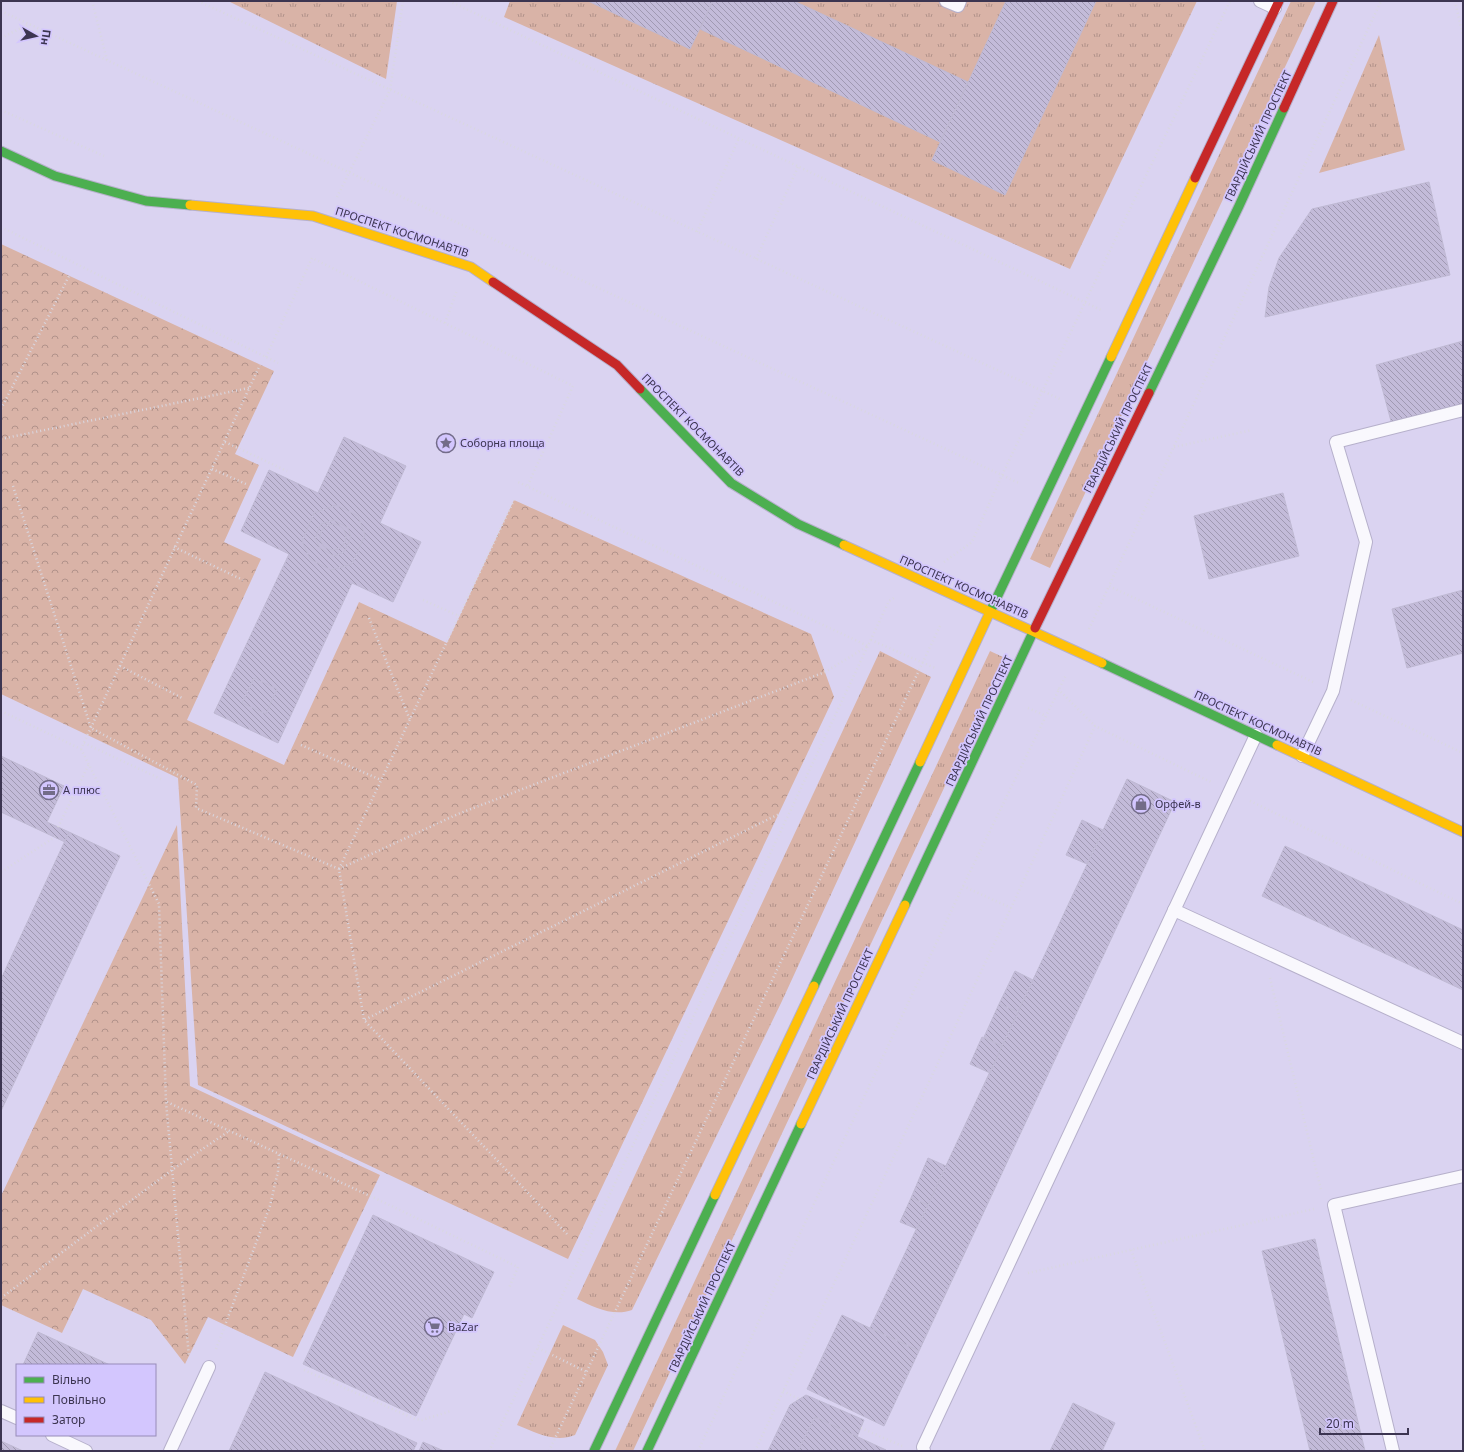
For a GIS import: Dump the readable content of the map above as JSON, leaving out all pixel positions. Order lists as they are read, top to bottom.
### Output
{
  "streets": {
    "main road": ["ГВАРДІЙСЬКИЙ ПРОСПЕКТ", "ПРОСПЕКТ КОСМОНАВТІВ"]
  },
  "crossings": [
    ["ГВАРДІЙСЬКИЙ ПРОСПЕКТ", "ПРОСПЕКТ КОСМОНАВТІВ"]
  ],
  "places": {
    "place": ["Соборна площа"],
    "office": ["А плюс"],
    "shop": ["Орфей-в"],
    "supermarket": ["BaZar"]
  },
  "legend": ["Вільно", "Повільно", "Затор"],
  "scale_bar": "20 m",
  "north": "right"
}
